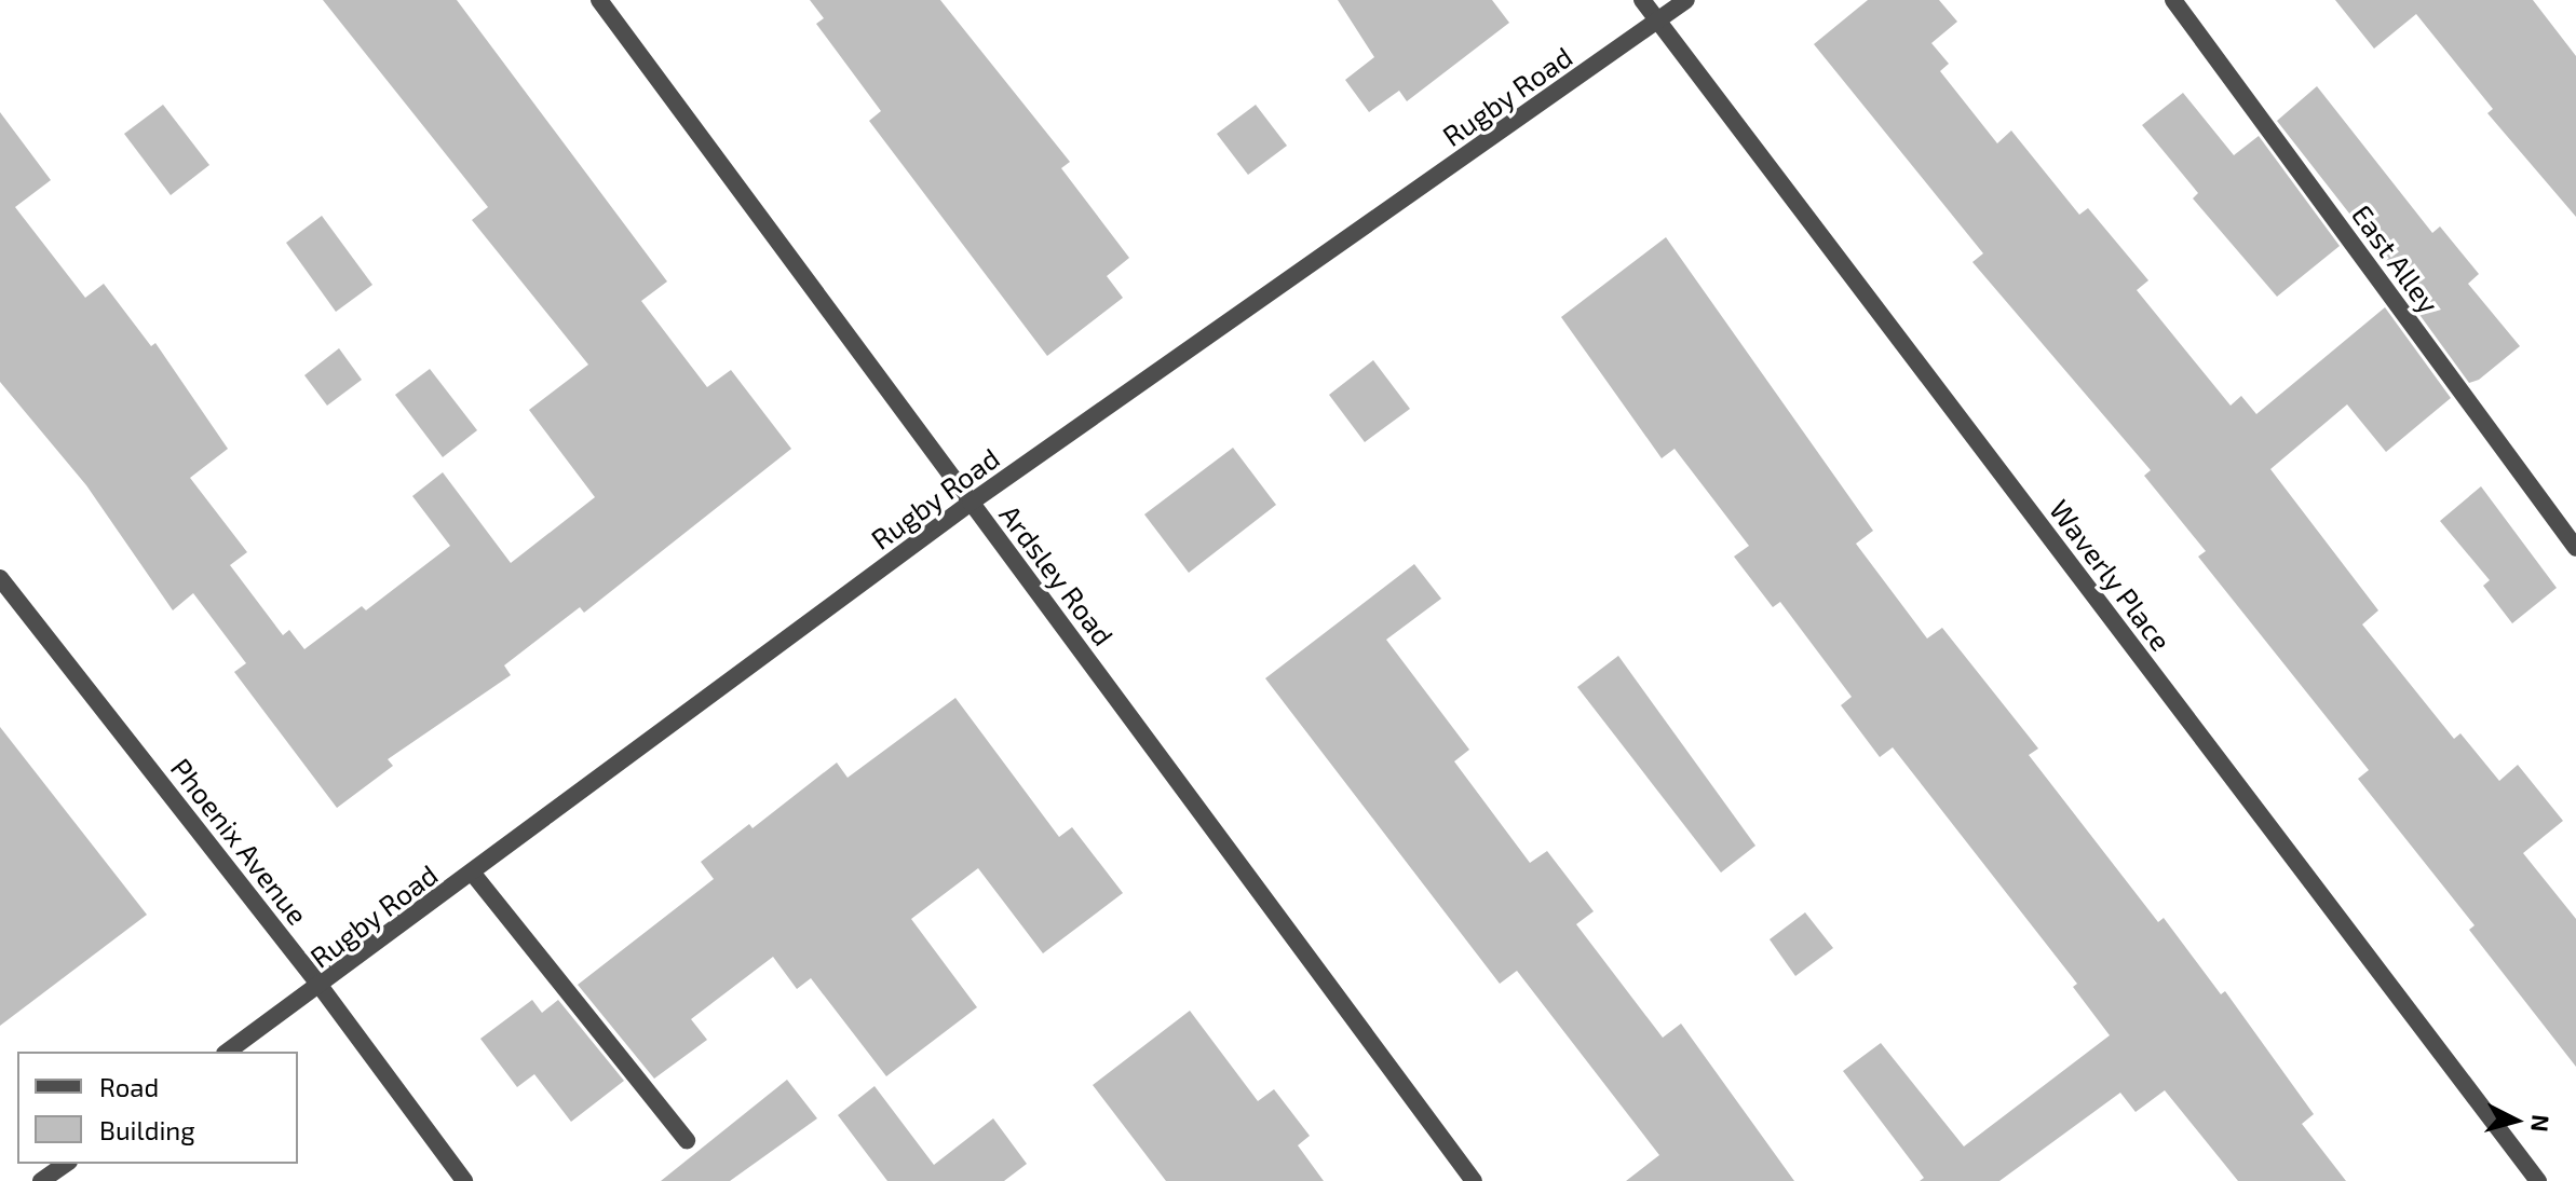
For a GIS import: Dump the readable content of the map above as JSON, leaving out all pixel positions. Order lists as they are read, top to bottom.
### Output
{
  "streets": {
    "street": [
      "Rugby Road",
      "East Alley",
      "Ardsley Road",
      "Waverly Place",
      "Phoenix Avenue"
    ]
  },
  "crossings": [
    ["Rugby Road", "Ardsley Road"],
    ["Rugby Road", "Waverly Place"],
    ["Rugby Road", "Phoenix Avenue"]
  ],
  "legend": ["Road", "Building"],
  "north": "right"
}
